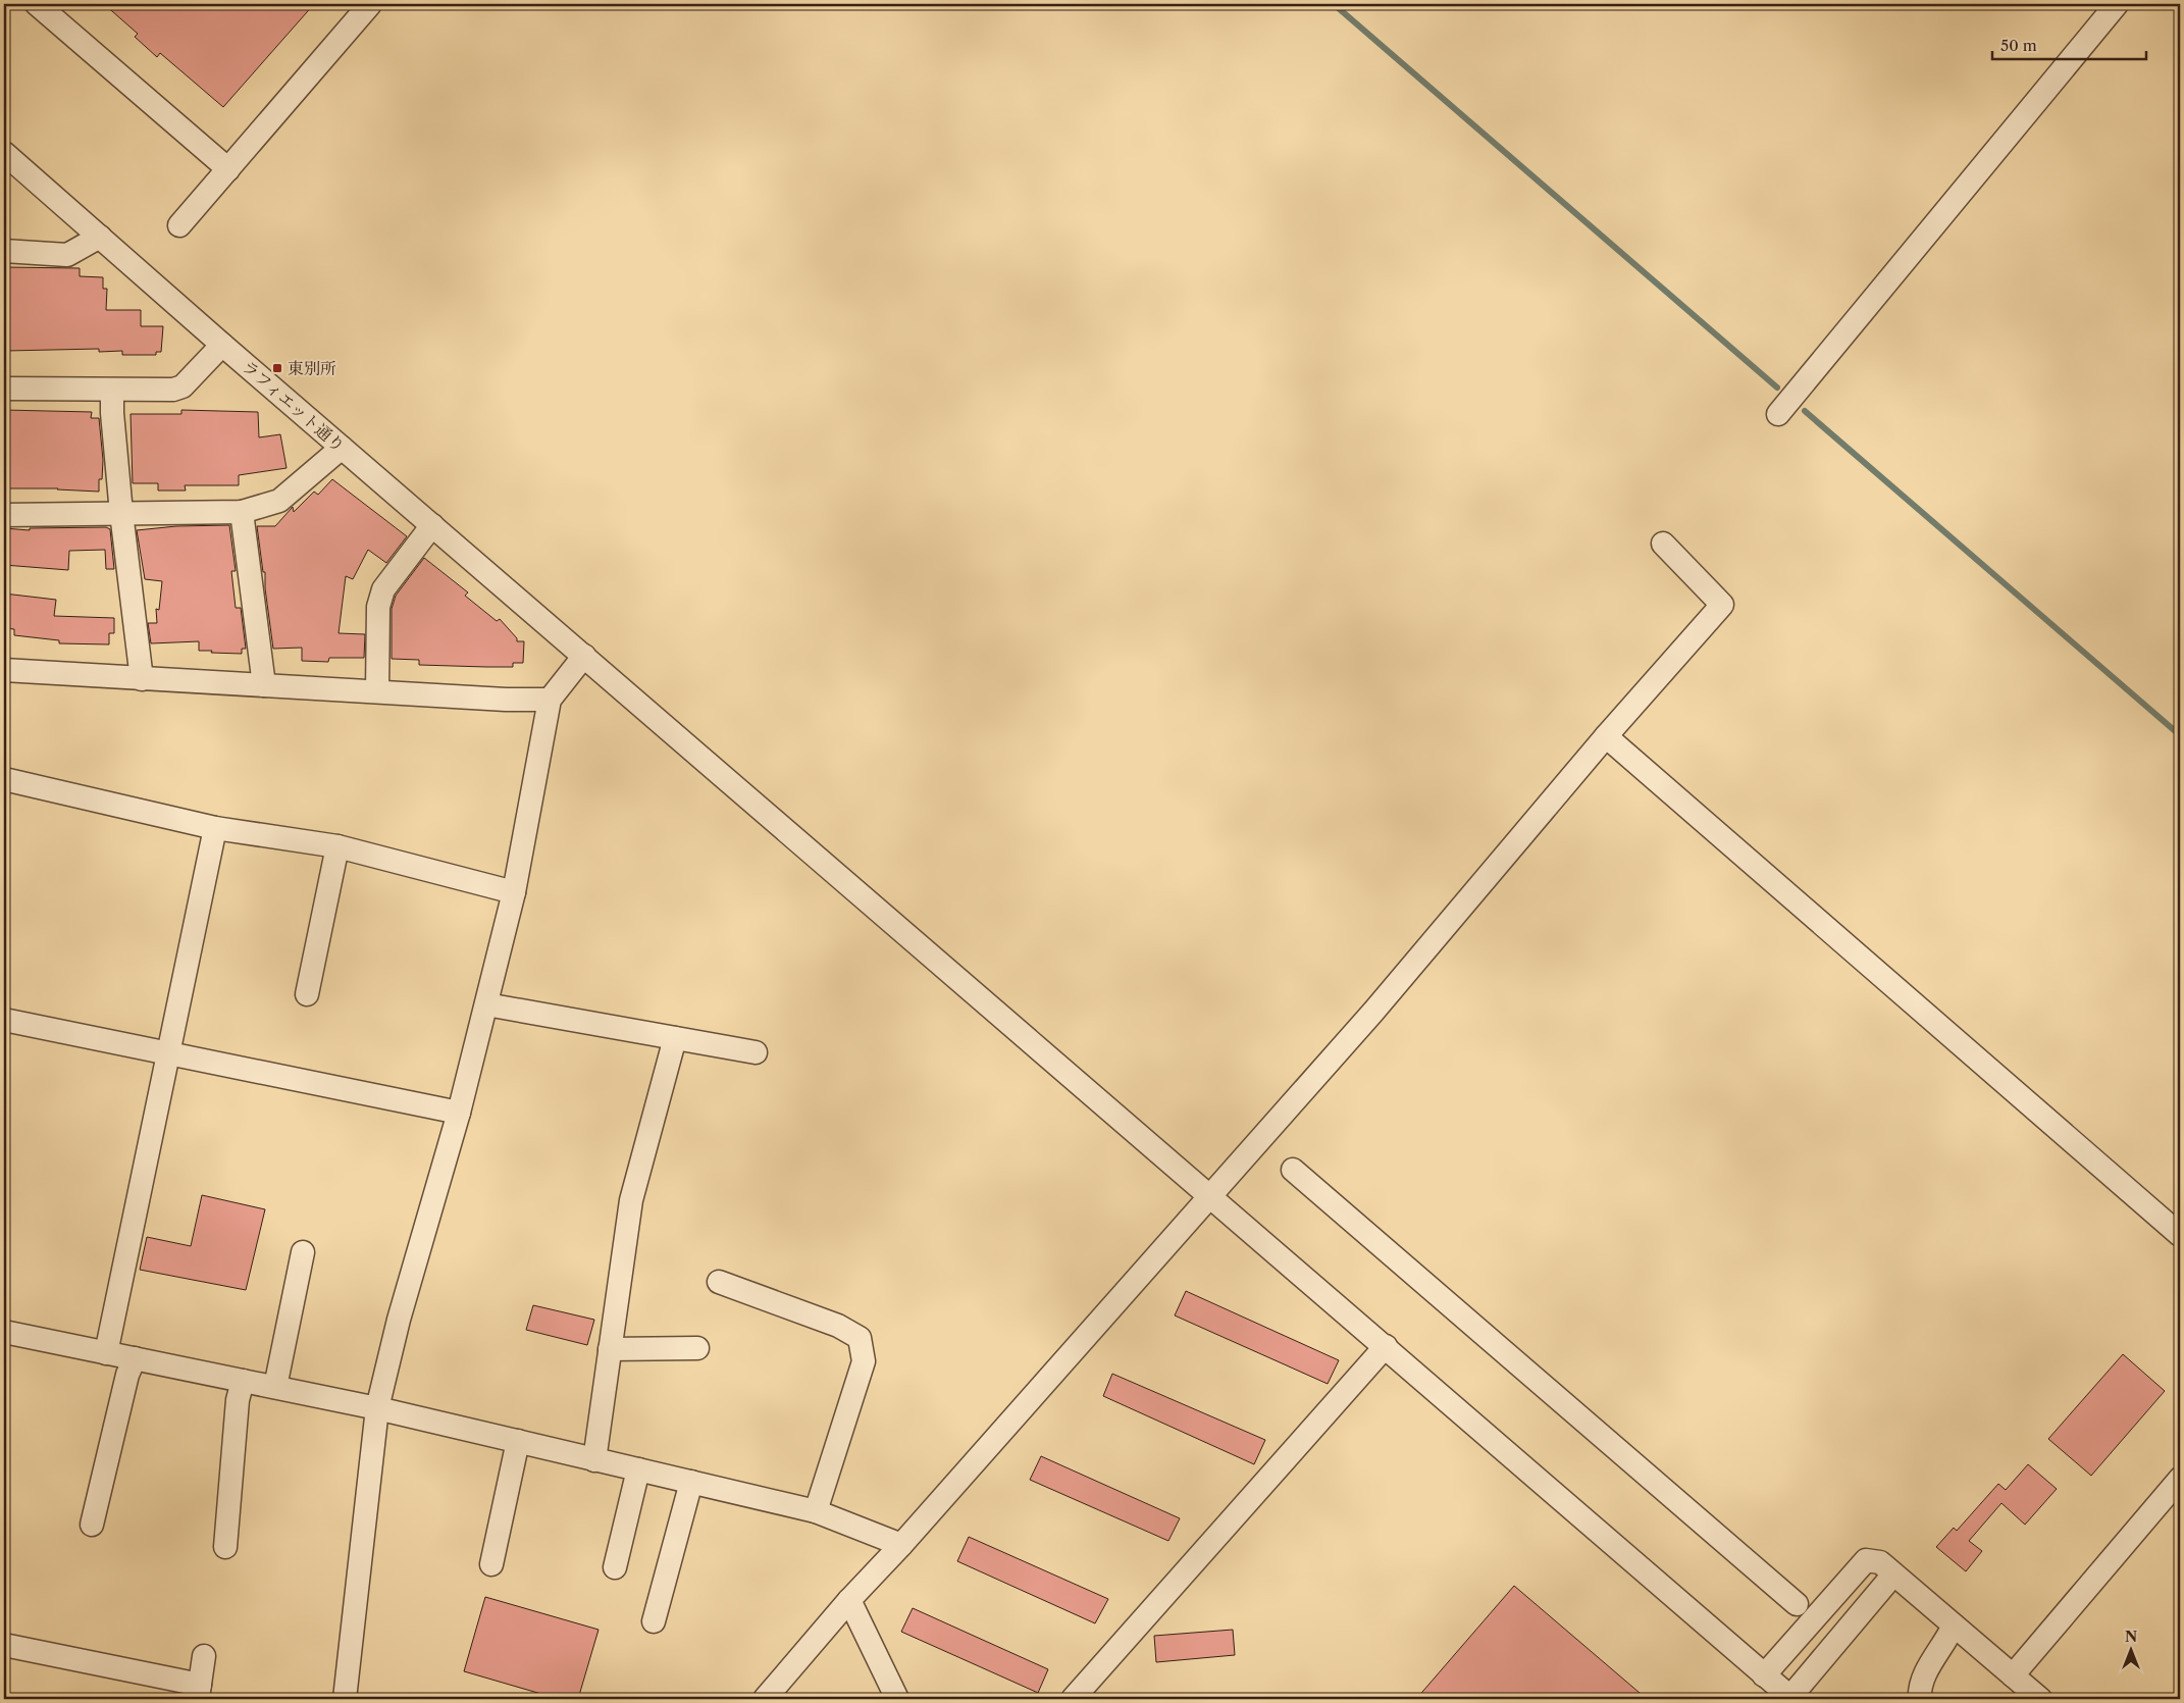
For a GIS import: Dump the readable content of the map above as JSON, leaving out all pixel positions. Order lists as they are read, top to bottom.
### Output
{
  "streets": {
    "street": ["ラフィエット通り"]
  },
  "places": {
    "transit": ["東別所"]
  },
  "scale_bar": "50 m",
  "north": "top"
}
